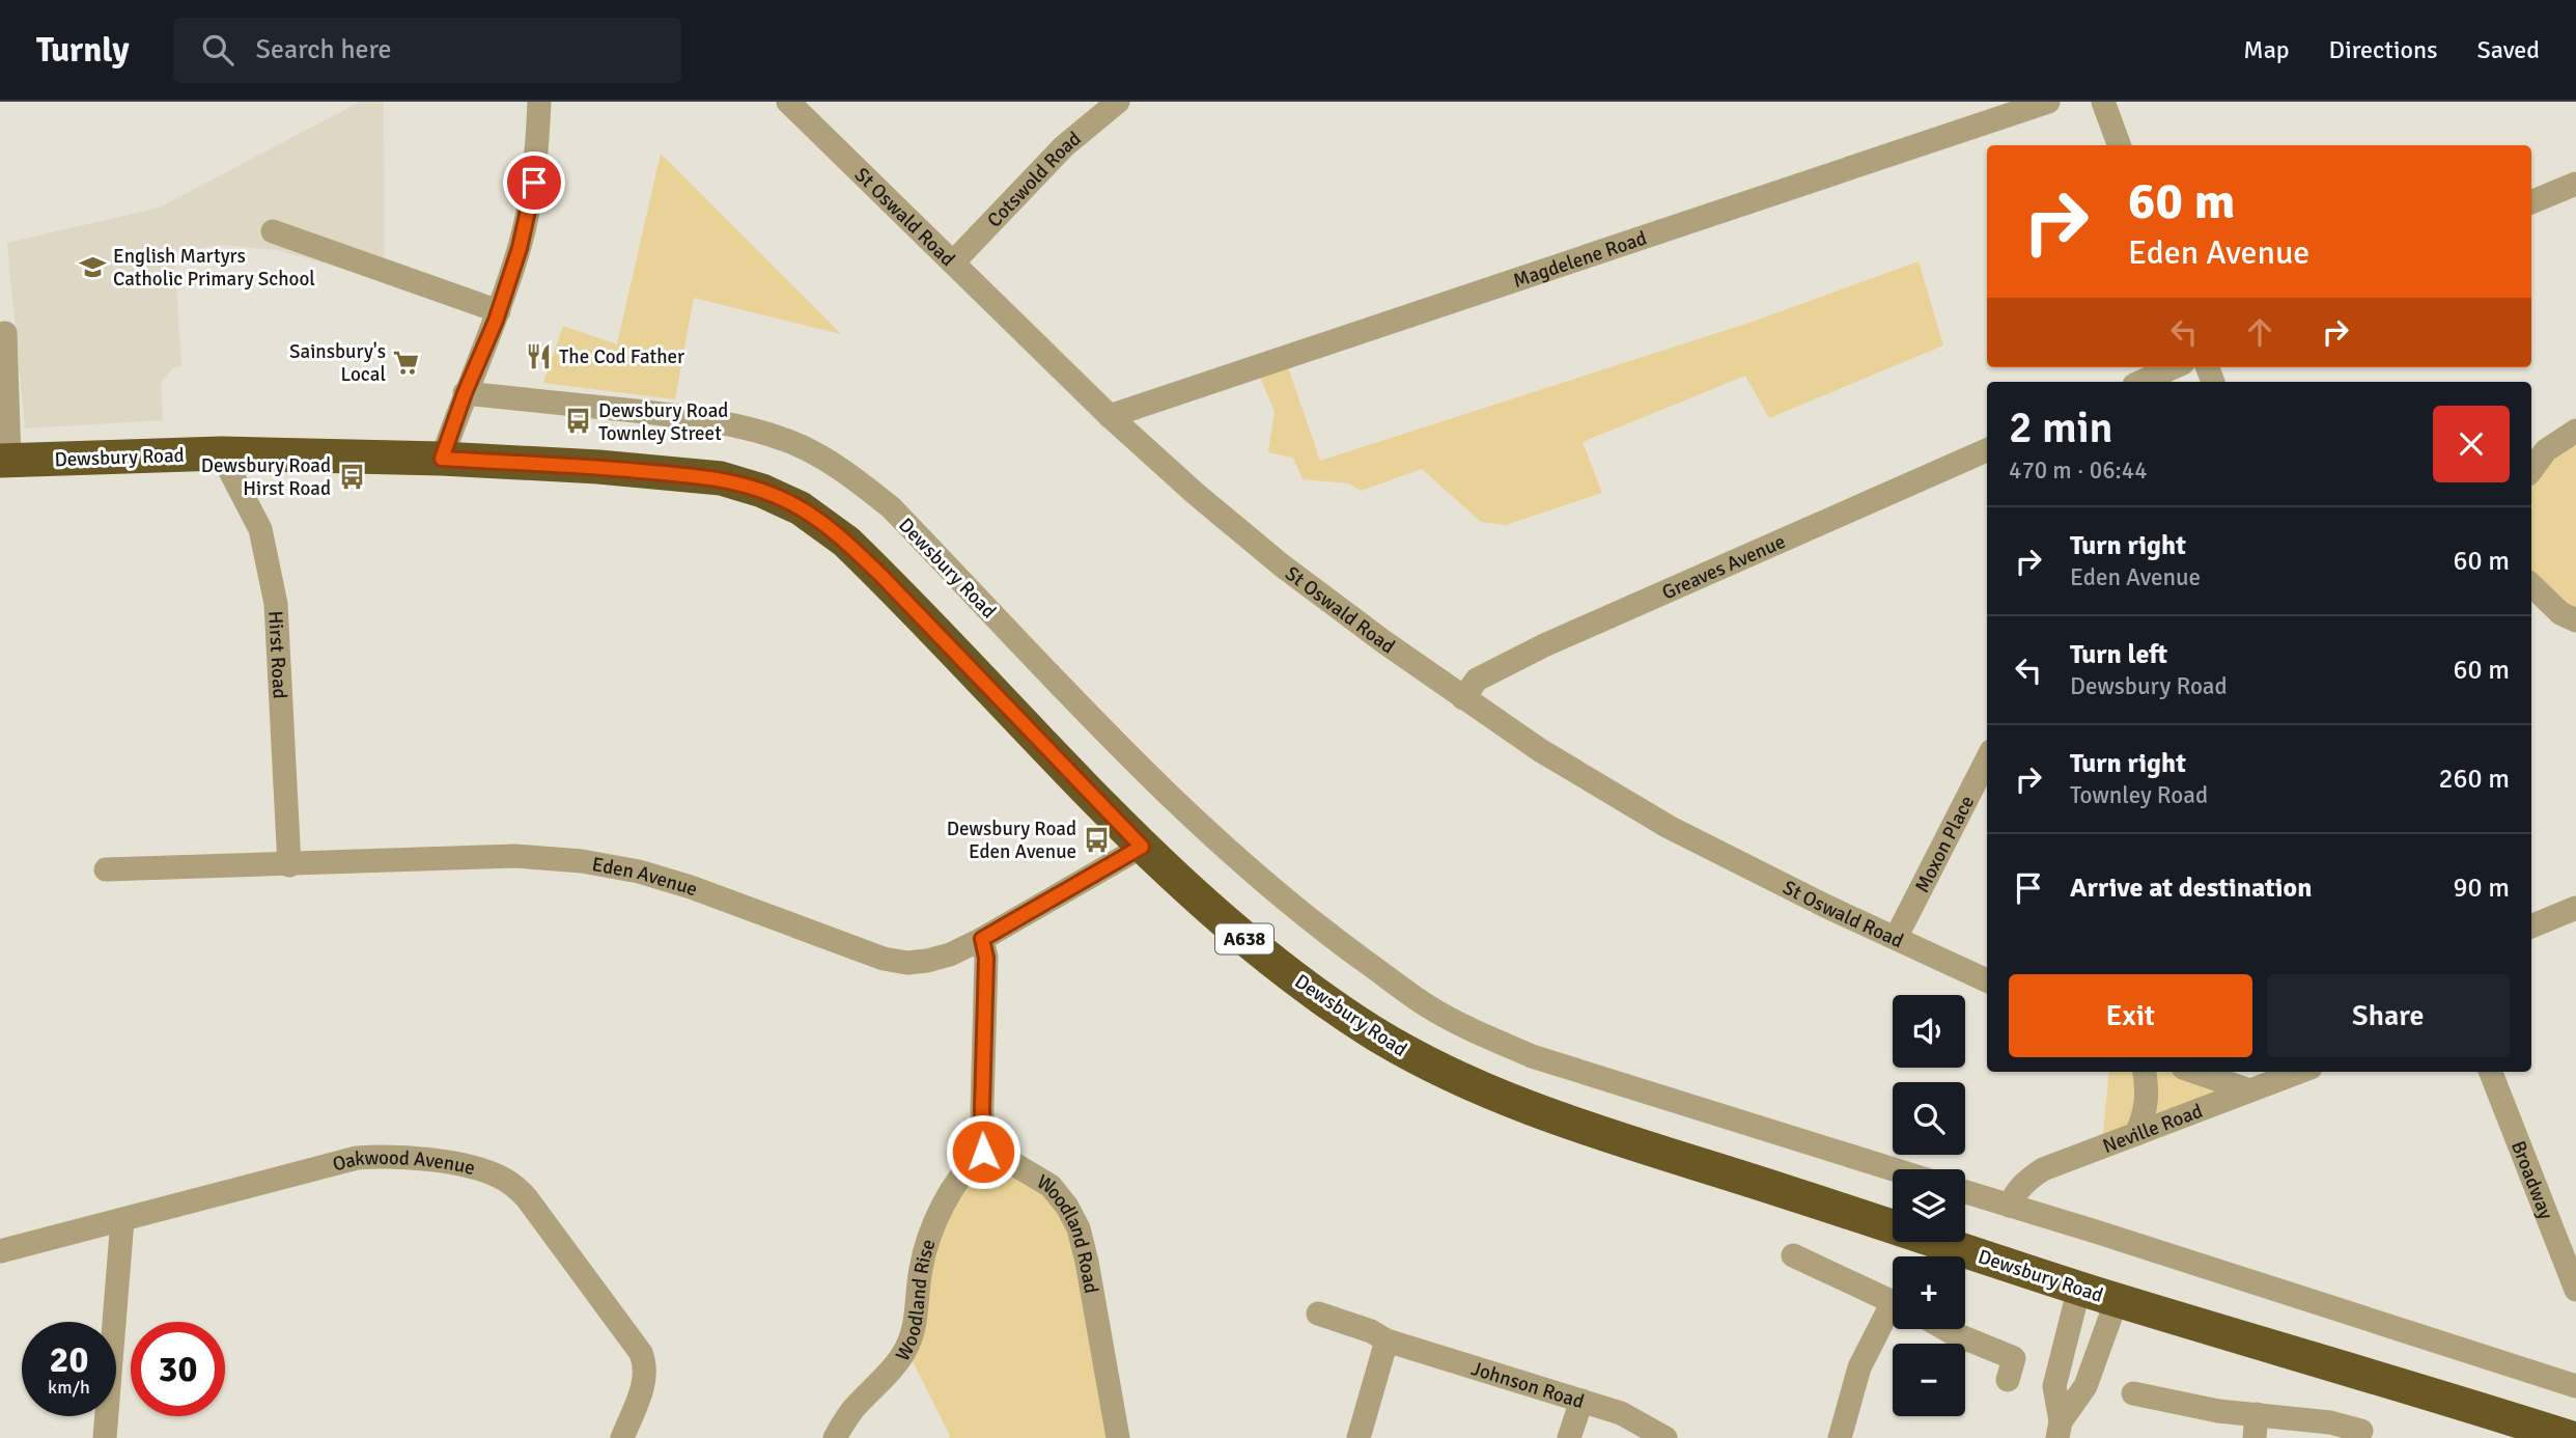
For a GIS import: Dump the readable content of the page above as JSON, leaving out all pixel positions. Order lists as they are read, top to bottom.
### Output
{
  "streets": {
    "highway": ["Dewsbury Road", "A638"],
    "street": [
      "Cotswold Road",
      "St Oswald Road",
      "Magdelene Road",
      "Greaves Avenue",
      "Hirst Road",
      "Moxon Place",
      "Eden Avenue",
      "Neville Road",
      "Oakwood Avenue",
      "Broadway",
      "Woodland Road",
      "Woodland Rise",
      "Johnson Road"
    ]
  },
  "crossings": [
    ["Cotswold Road", "St Oswald Road"],
    ["St Oswald Road", "Magdelene Road"],
    ["St Oswald Road", "Greaves Avenue"],
    ["St Oswald Road", "Moxon Place"],
    ["Dewsbury Road", "Hirst Road"],
    ["Dewsbury Road", "Eden Avenue"],
    ["Hirst Road", "Eden Avenue"],
    ["Woodland Road", "Woodland Rise"]
  ],
  "places": {
    "school or university": ["English Martyrs Catholic Primary School"],
    "restaurant": ["The Cod Father"],
    "supermarket": ["Sainsbury's Local"],
    "bus stop": ["Dewsbury Road Townley Street", "Dewsbury Road Hirst Road", "Dewsbury Road Eden Avenue"]
  },
  "page": {
    "header": "Turnly",
    "search": "Search here",
    "nav": ["Map", "Directions", "Saved"],
    "turn": ["60 m", "Eden Avenue"],
    "heading": ["2 min", "470 m · 06:44"],
    "list": [
      {
        "name": "Turn right",
        "note": "Eden Avenue",
        "value": "60 m"
      },
      {
        "name": "Turn left",
        "note": "Dewsbury Road",
        "value": "60 m"
      },
      {
        "name": "Turn right",
        "note": "Townley Road",
        "value": "260 m"
      },
      {
        "name": "Arrive at destination",
        "value": "90 m"
      }
    ],
    "buttons": ["Exit", "Share"],
    "map_buttons": ["+", "−"],
    "speed": "20 km/h",
    "limit": "30"
  }
}
